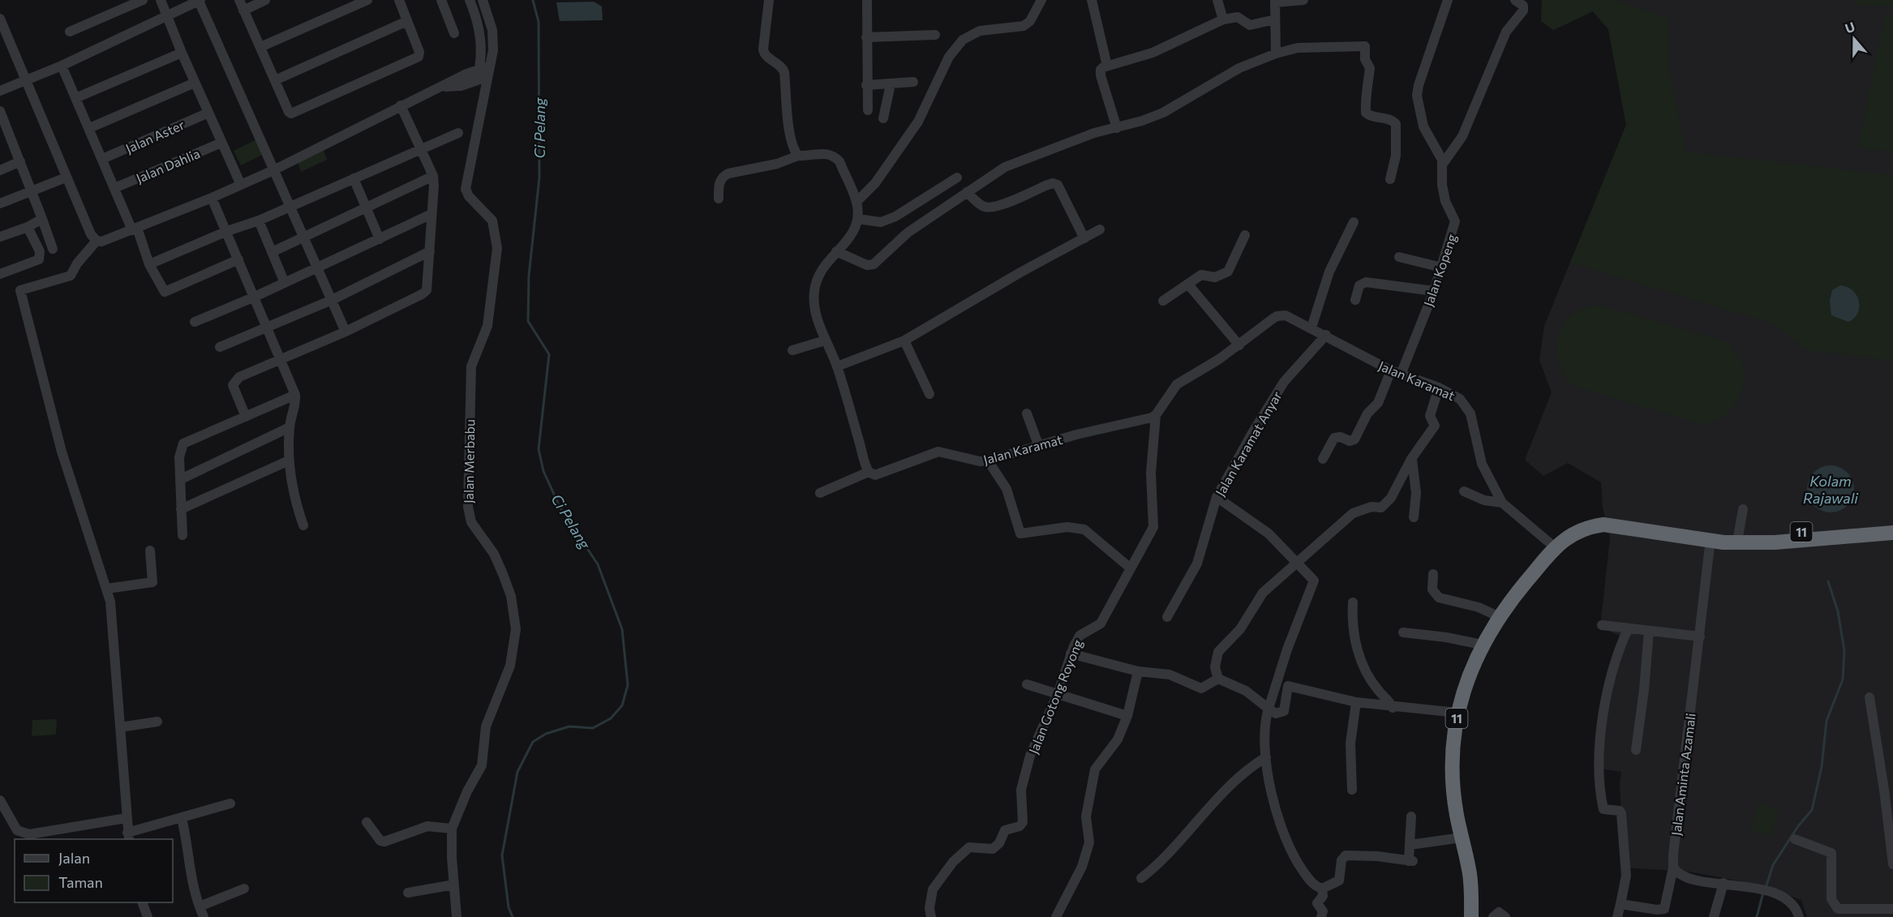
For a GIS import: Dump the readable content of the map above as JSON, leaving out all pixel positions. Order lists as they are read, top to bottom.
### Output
{
  "streets": {
    "highway": ["11"],
    "street": [
      "Jalan Aster",
      "Jalan Dahlia",
      "Jalan Kopeng",
      "Jalan Karamat",
      "Jalan Karamat Anyar",
      "Jalan Merbabu",
      "Jalan Gotong Royong",
      "Jalan Aminta Azamali"
    ]
  },
  "crossings": [
    ["Jalan Kopeng", "Jalan Karamat"],
    ["Jalan Karamat", "Jalan Karamat Anyar"],
    ["Jalan Karamat", "11"],
    ["Jalan Karamat", "Jalan Gotong Royong"],
    ["11", "Jalan Aminta Azamali"]
  ],
  "water": ["Ci Pelang", "Kolam Rajawali"],
  "legend": ["Jalan", "Taman"],
  "north": "top"
}
